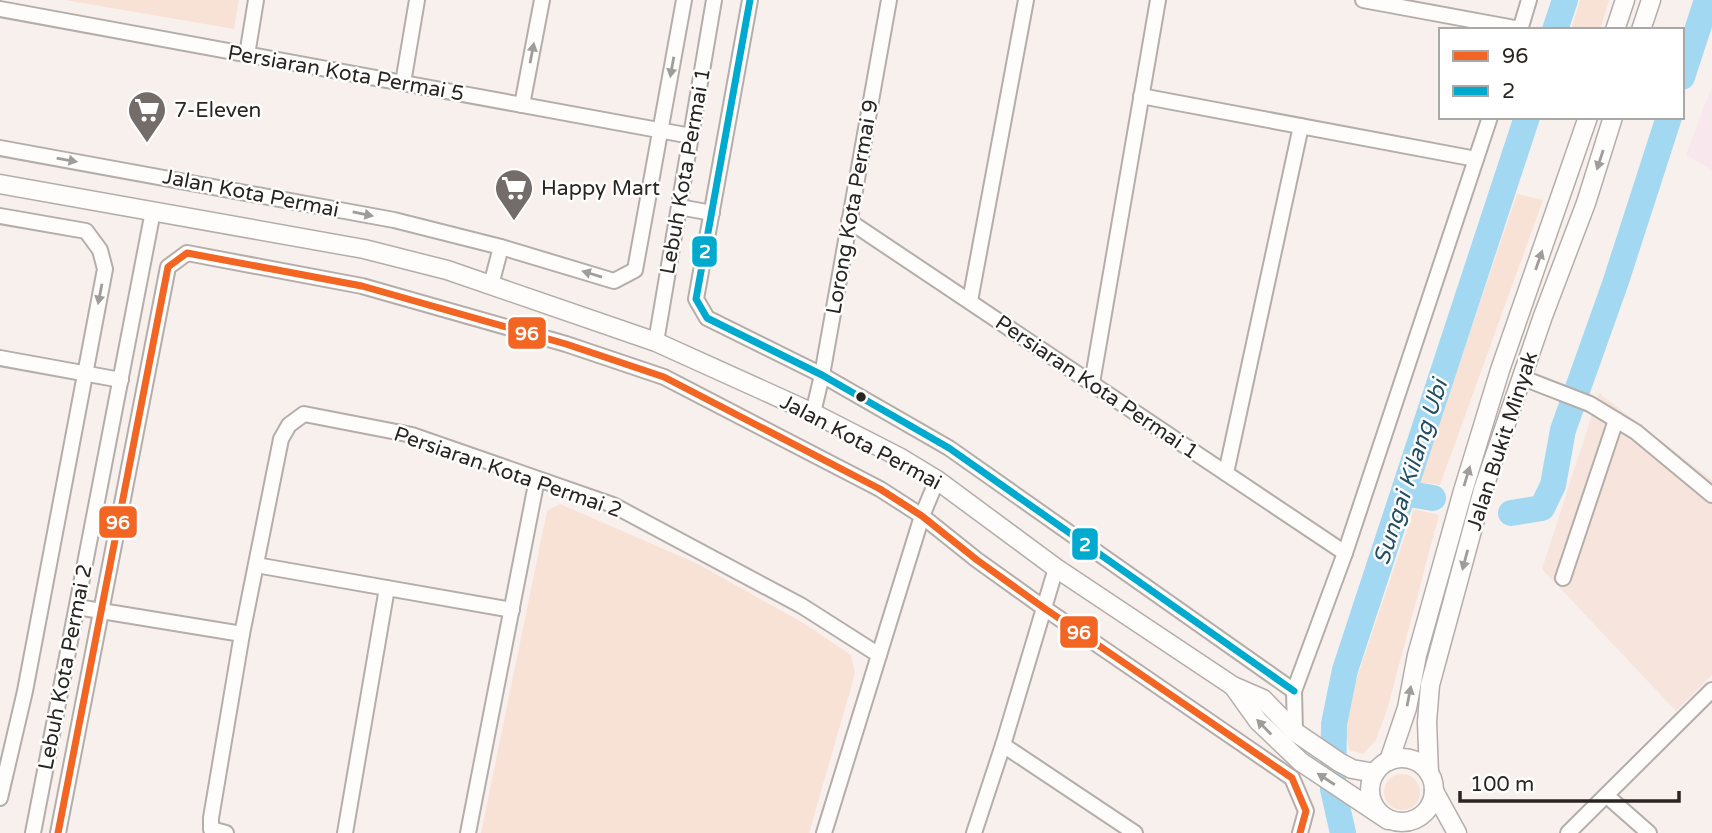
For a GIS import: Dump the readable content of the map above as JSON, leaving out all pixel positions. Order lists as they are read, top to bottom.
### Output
{
  "streets": {
    "main road": ["Jalan Kota Permai", "Jalan Bukit Minyak"],
    "street": [
      "Persiaran Kota Permai 5",
      "Lebuh Kota Permai 1",
      "Lorong Kota Permai 9",
      "Persiaran Kota Permai 1",
      "Persiaran Kota Permai 2",
      "Lebuh Kota Permai 2"
    ]
  },
  "crossings": [
    ["Persiaran Kota Permai 5", "Lebuh Kota Permai 1"],
    ["Lebuh Kota Permai 1", "Jalan Kota Permai"],
    ["Lebuh Kota Permai 1", "Lorong Kota Permai 9"],
    ["Jalan Kota Permai", "Lorong Kota Permai 9"],
    ["Jalan Kota Permai", "Jalan Bukit Minyak"],
    ["Jalan Kota Permai", "Lebuh Kota Permai 2"],
    ["Lorong Kota Permai 9", "Persiaran Kota Permai 1"]
  ],
  "water": ["Sungai Kilang Ubi"],
  "places": {
    "supermarket": ["7-Eleven", "Happy Mart"]
  },
  "lines": ["transit line 2", "transit line 96"],
  "legend": ["96", "2"],
  "scale_bar": "100 m"
}
